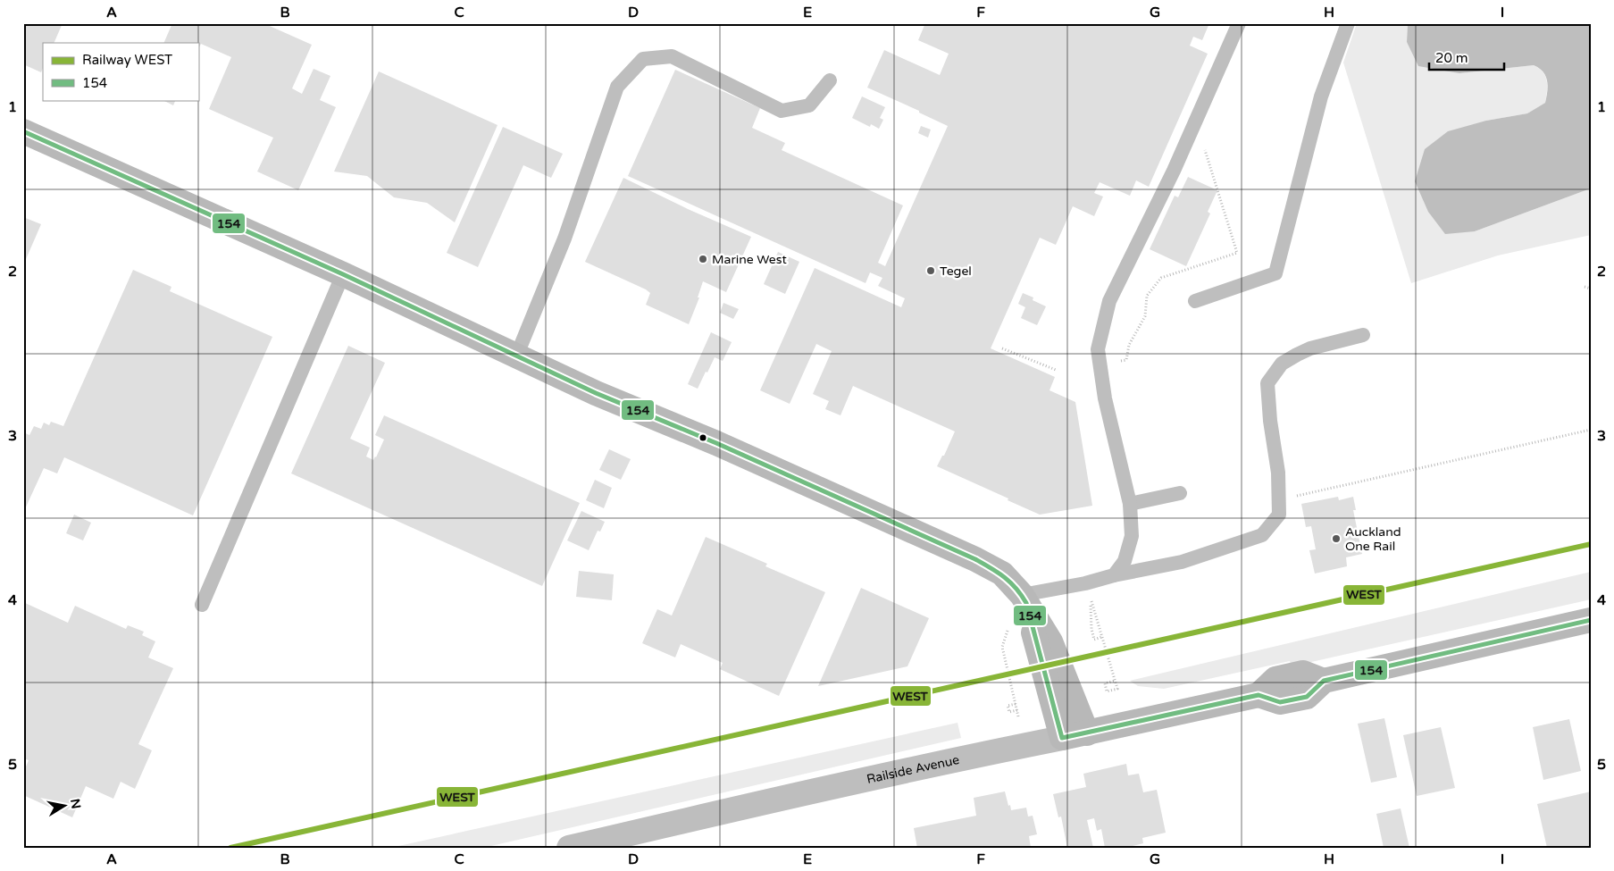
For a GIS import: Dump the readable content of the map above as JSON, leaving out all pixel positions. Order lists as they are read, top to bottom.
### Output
{
  "streets": {
    "main road": ["Railside Avenue"]
  },
  "places": ["Marine West", "Tegel", "Auckland One Rail"],
  "lines": ["transit line 154", "rail line WEST"],
  "legend": ["Railway WEST", "154"],
  "scale_bar": "20 m",
  "north": "right",
  "grid": {
    "columns": [
      "A",
      "B",
      "C",
      "D",
      "E",
      "F",
      "G",
      "H",
      "I"
    ],
    "rows": [
      "1",
      "2",
      "3",
      "4",
      "5"
    ]
  }
}
